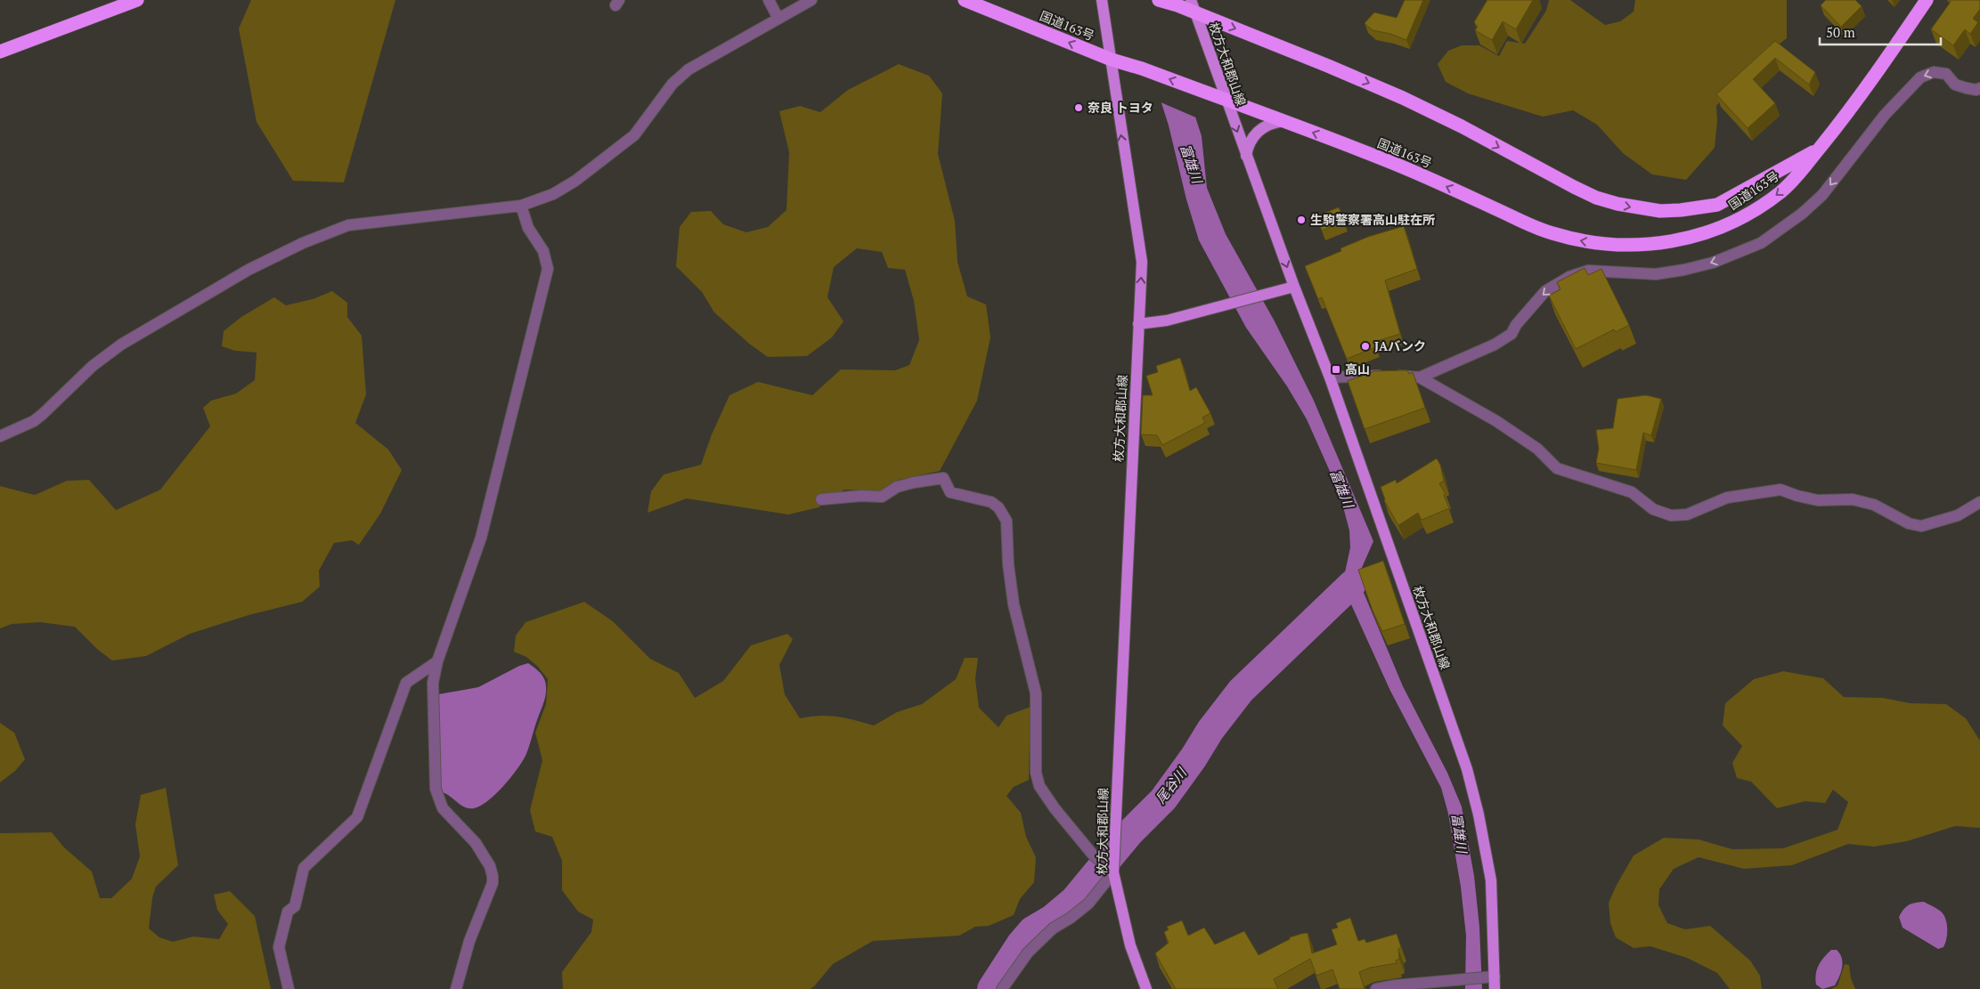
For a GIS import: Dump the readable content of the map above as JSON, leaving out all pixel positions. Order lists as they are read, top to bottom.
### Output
{
  "streets": {
    "highway": ["国道163号"],
    "main road": ["枚方大和郡山線"]
  },
  "crossings": [
    ["国道163号", "枚方大和郡山線"]
  ],
  "water": ["富雄川", "尾谷川"],
  "places": {
    "other": ["奈良 トヨタ", "生駒警察署高山駐在所", "JAバンク"],
    "transit": ["高山"]
  },
  "scale_bar": "50 m"
}
